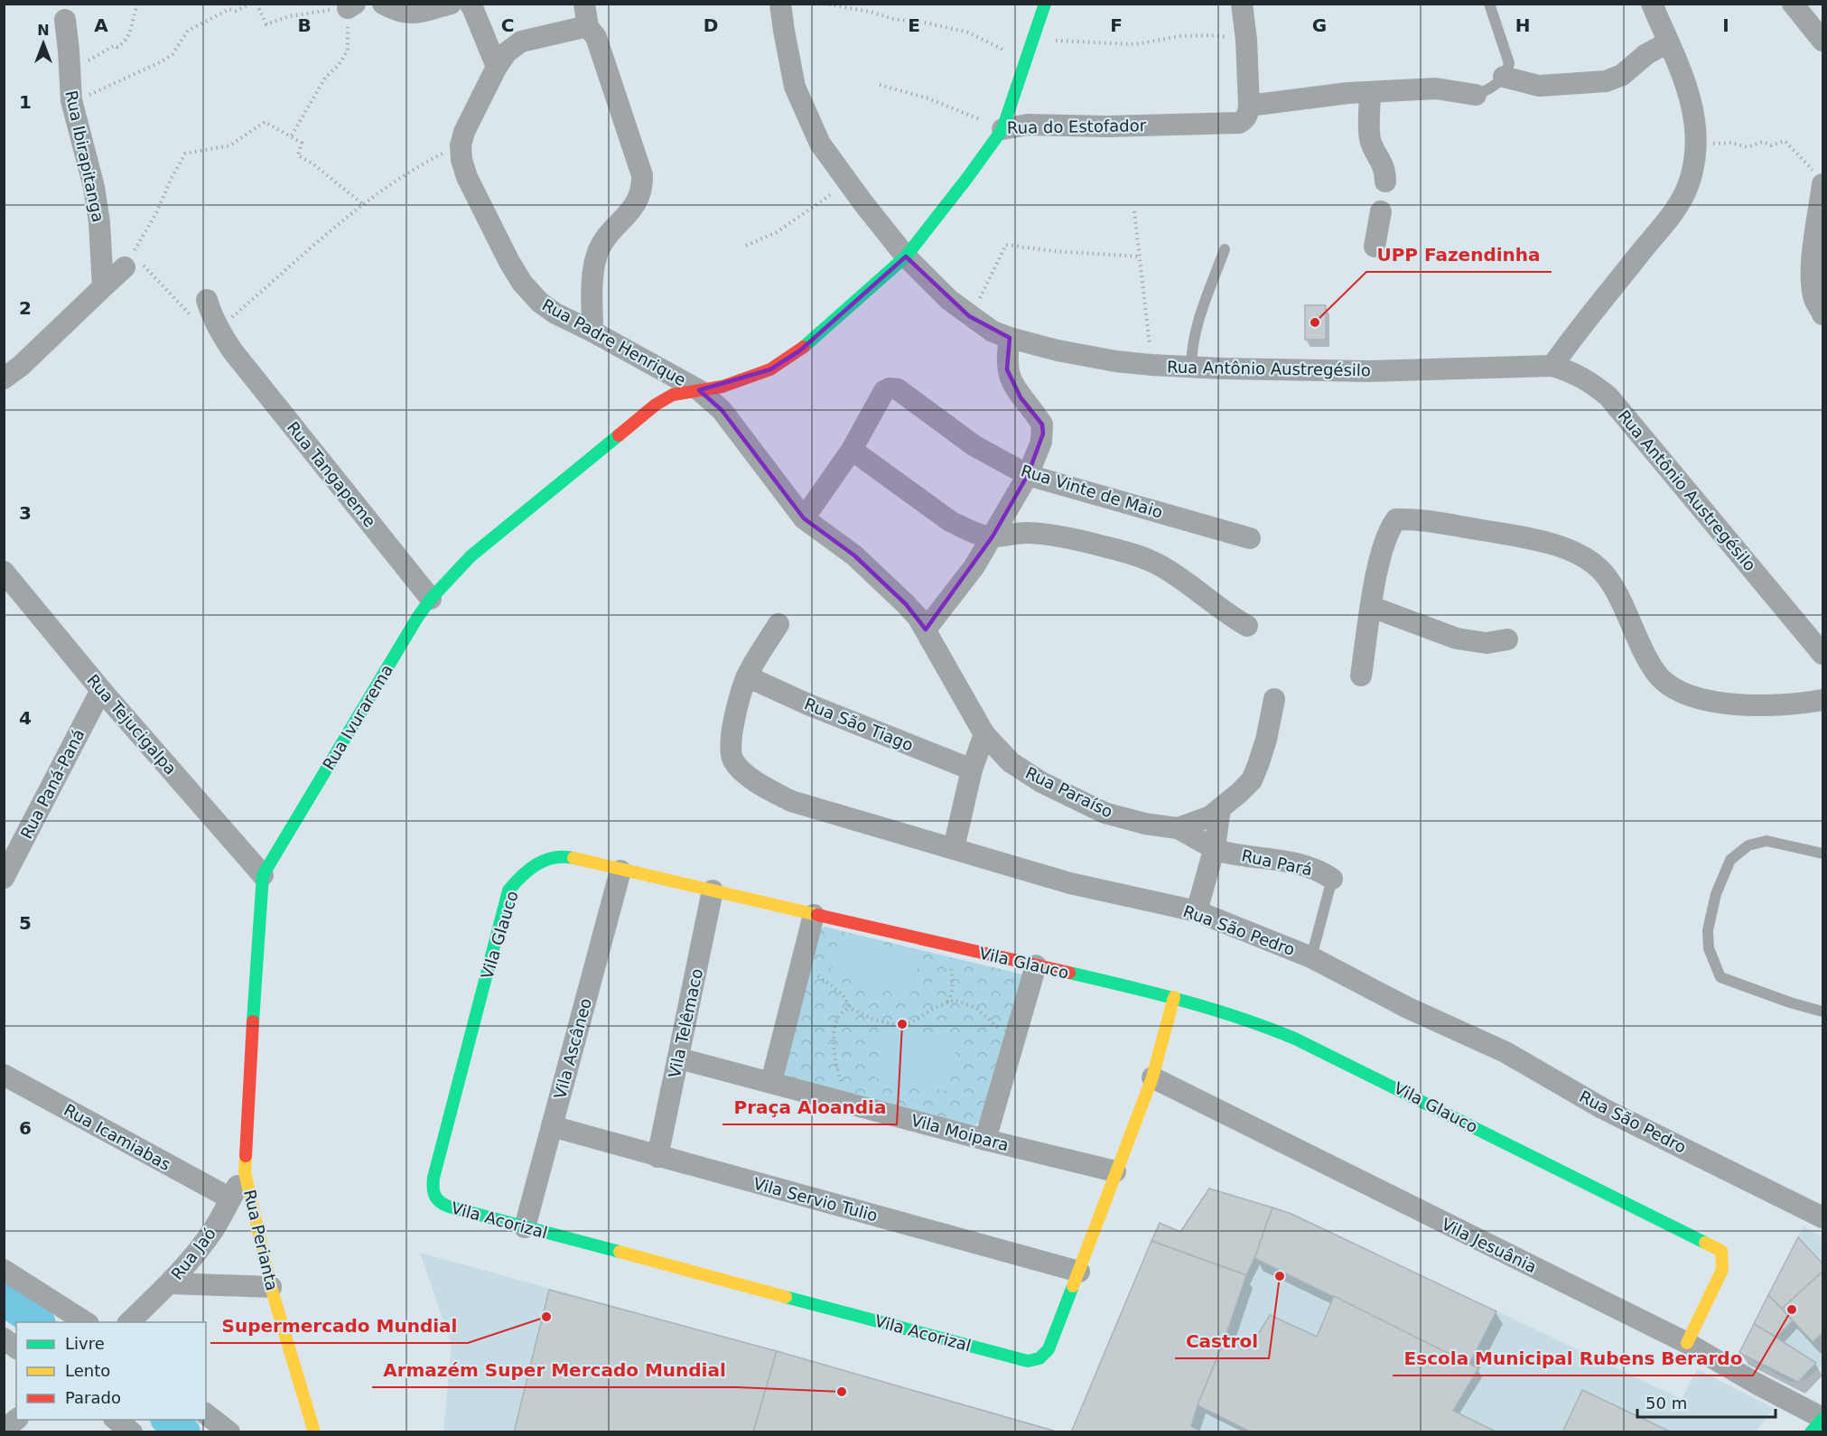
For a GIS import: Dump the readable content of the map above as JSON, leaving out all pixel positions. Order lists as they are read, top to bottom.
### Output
{
  "streets": {
    "street": [
      "Rua do Estofador",
      "Rua Ibirapitanga",
      "Rua Padre Henrique",
      "Rua Antônio Austregésilo",
      "Rua Tangapeme",
      "Rua Vinte de Maio",
      "Rua Ivurarema",
      "Rua Tejucigalpa",
      "Rua São Tiago",
      "Rua Paná-Paná",
      "Rua Paraíso",
      "Rua Pará",
      "Rua São Pedro",
      "Vila Glauco",
      "Vila Telêmaco",
      "Vila Ascâneo",
      "Vila Moipara",
      "Rua Icamiabas",
      "Vila Servio Tulio",
      "Vila Acorizal",
      "Rua Perianta",
      "Vila Jesuânia",
      "Rua Jaó"
    ]
  },
  "crossings": [
    ["Rua do Estofador", "Rua Ivurarema"],
    ["Rua Padre Henrique", "Rua Ivurarema"],
    ["Rua Padre Henrique", "Rua Paraíso"],
    ["Rua Antônio Austregésilo", "Rua Ivurarema"],
    ["Rua Tangapeme", "Rua Ivurarema"],
    ["Rua Ivurarema", "Rua Tejucigalpa"],
    ["Rua Ivurarema", "Rua Perianta"],
    ["Rua Ivurarema", "Rua Jaó"],
    ["Rua Tejucigalpa", "Rua Paná-Paná"],
    ["Rua São Tiago", "Rua São Pedro"],
    ["Rua Paraíso", "Rua Pará"],
    ["Rua Pará", "Rua São Pedro"],
    ["Vila Glauco", "Vila Telêmaco"],
    ["Vila Glauco", "Vila Ascâneo"],
    ["Vila Glauco", "Vila Acorizal"],
    ["Vila Glauco", "Vila Jesuânia"],
    ["Vila Telêmaco", "Vila Moipara"],
    ["Vila Telêmaco", "Vila Servio Tulio"],
    ["Vila Ascâneo", "Vila Servio Tulio"],
    ["Vila Ascâneo", "Vila Acorizal"],
    ["Vila Moipara", "Vila Acorizal"],
    ["Rua Icamiabas", "Rua Jaó"],
    ["Vila Servio Tulio", "Vila Acorizal"],
    ["Vila Acorizal", "Vila Jesuânia"],
    ["Rua Perianta", "Rua Jaó"]
  ],
  "places": [
    "UPP Fazendinha",
    "Praça Aloandia",
    "Castrol",
    "Escola Municipal Rubens Berardo",
    "Supermercado Mundial",
    "Armazém Super Mercado Mundial"
  ],
  "legend": ["Livre", "Lento", "Parado"],
  "scale_bar": "50 m",
  "north": "top",
  "grid": {
    "columns": [
      "A",
      "B",
      "C",
      "D",
      "E",
      "F",
      "G",
      "H",
      "I"
    ],
    "rows": [
      "1",
      "2",
      "3",
      "4",
      "5",
      "6"
    ]
  }
}
